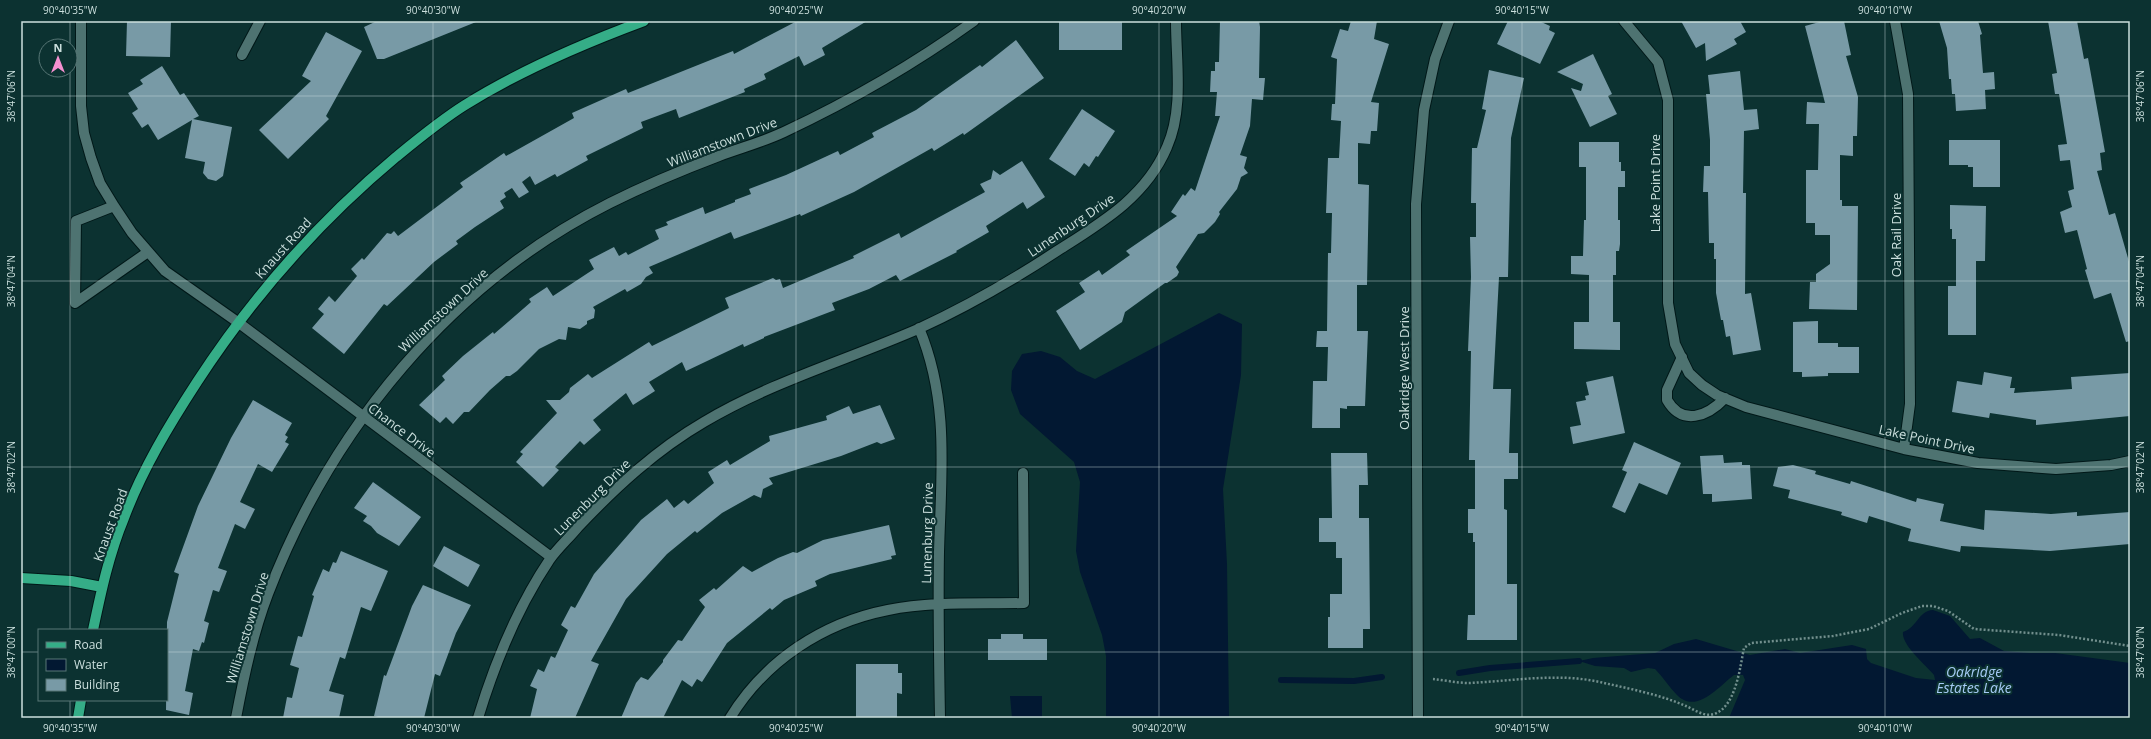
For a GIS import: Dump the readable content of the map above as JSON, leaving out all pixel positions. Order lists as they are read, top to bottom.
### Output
{
  "streets": {
    "main road": ["Knaust Road"],
    "street": [
      "Williamstown Drive",
      "Lake Point Drive",
      "Lunenburg Drive",
      "Oak Rail Drive",
      "Oakridge West Drive",
      "Chance Drive"
    ]
  },
  "crossings": [
    ["Williamstown Drive", "Chance Drive"],
    ["Lake Point Drive", "Oak Rail Drive"],
    ["Lunenburg Drive", "Chance Drive"],
    ["Knaust Road", "Chance Drive"]
  ],
  "water": ["Oakridge Estates Lake"],
  "legend": ["Road", "Water", "Building"],
  "north": "top",
  "coordinates": [
    "90°40'35\"W",
    "90°40'30\"W",
    "90°40'25\"W",
    "90°40'20\"W",
    "90°40'15\"W",
    "90°40'10\"W",
    "38°47'06\"N",
    "38°47'04\"N",
    "38°47'02\"N",
    "38°47'00\"N"
  ]
}
